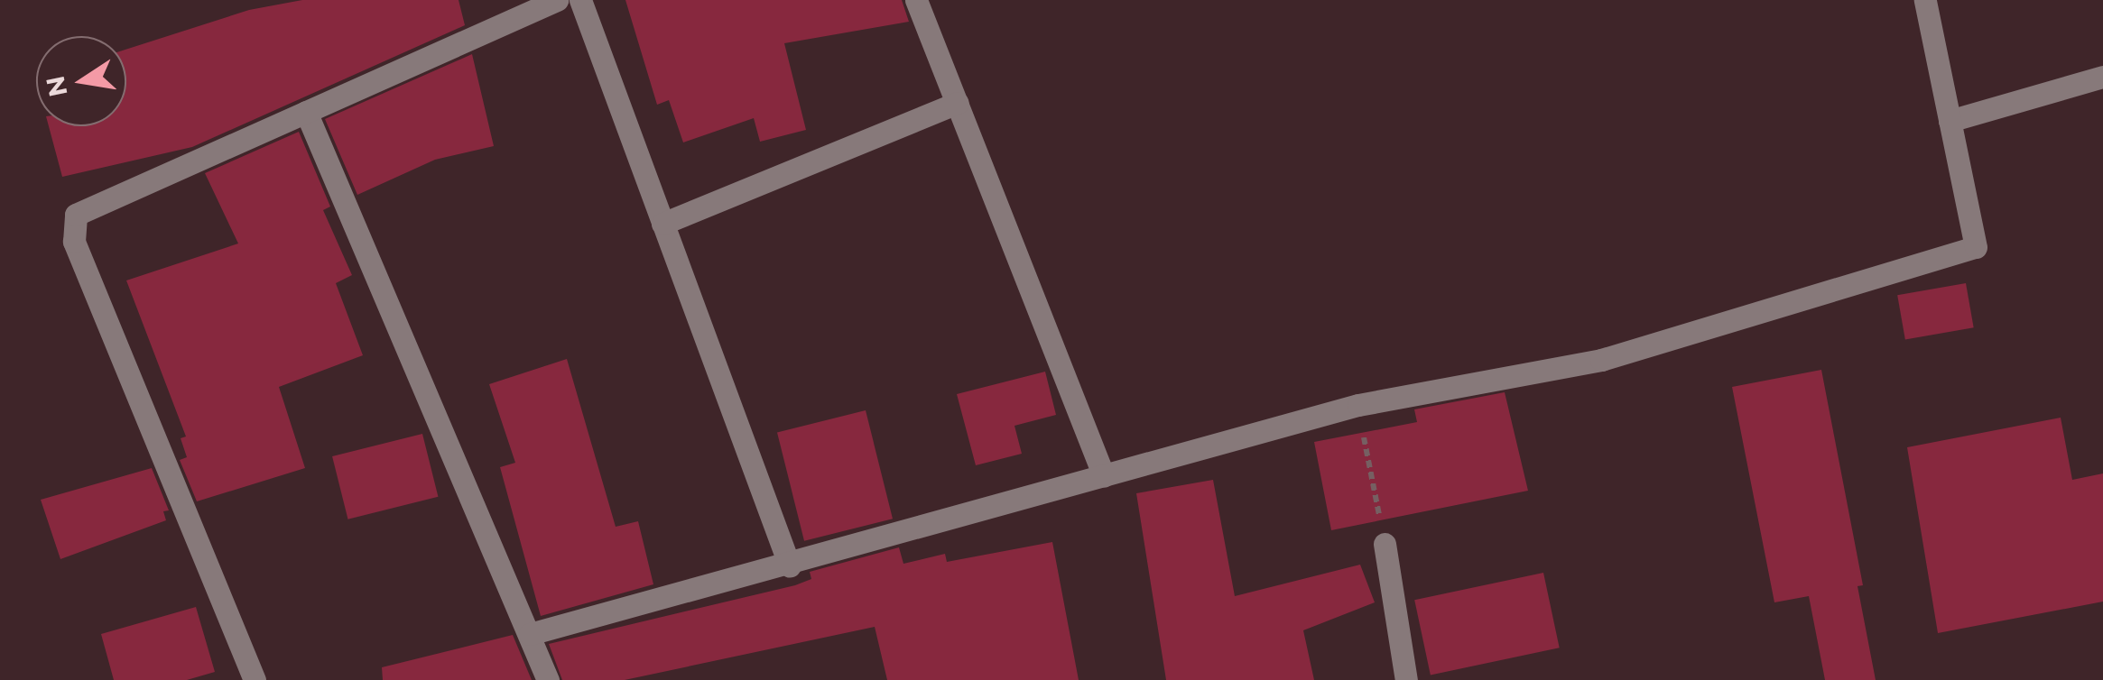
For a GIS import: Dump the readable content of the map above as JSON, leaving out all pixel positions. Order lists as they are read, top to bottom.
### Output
{
  "north": "left"
}
